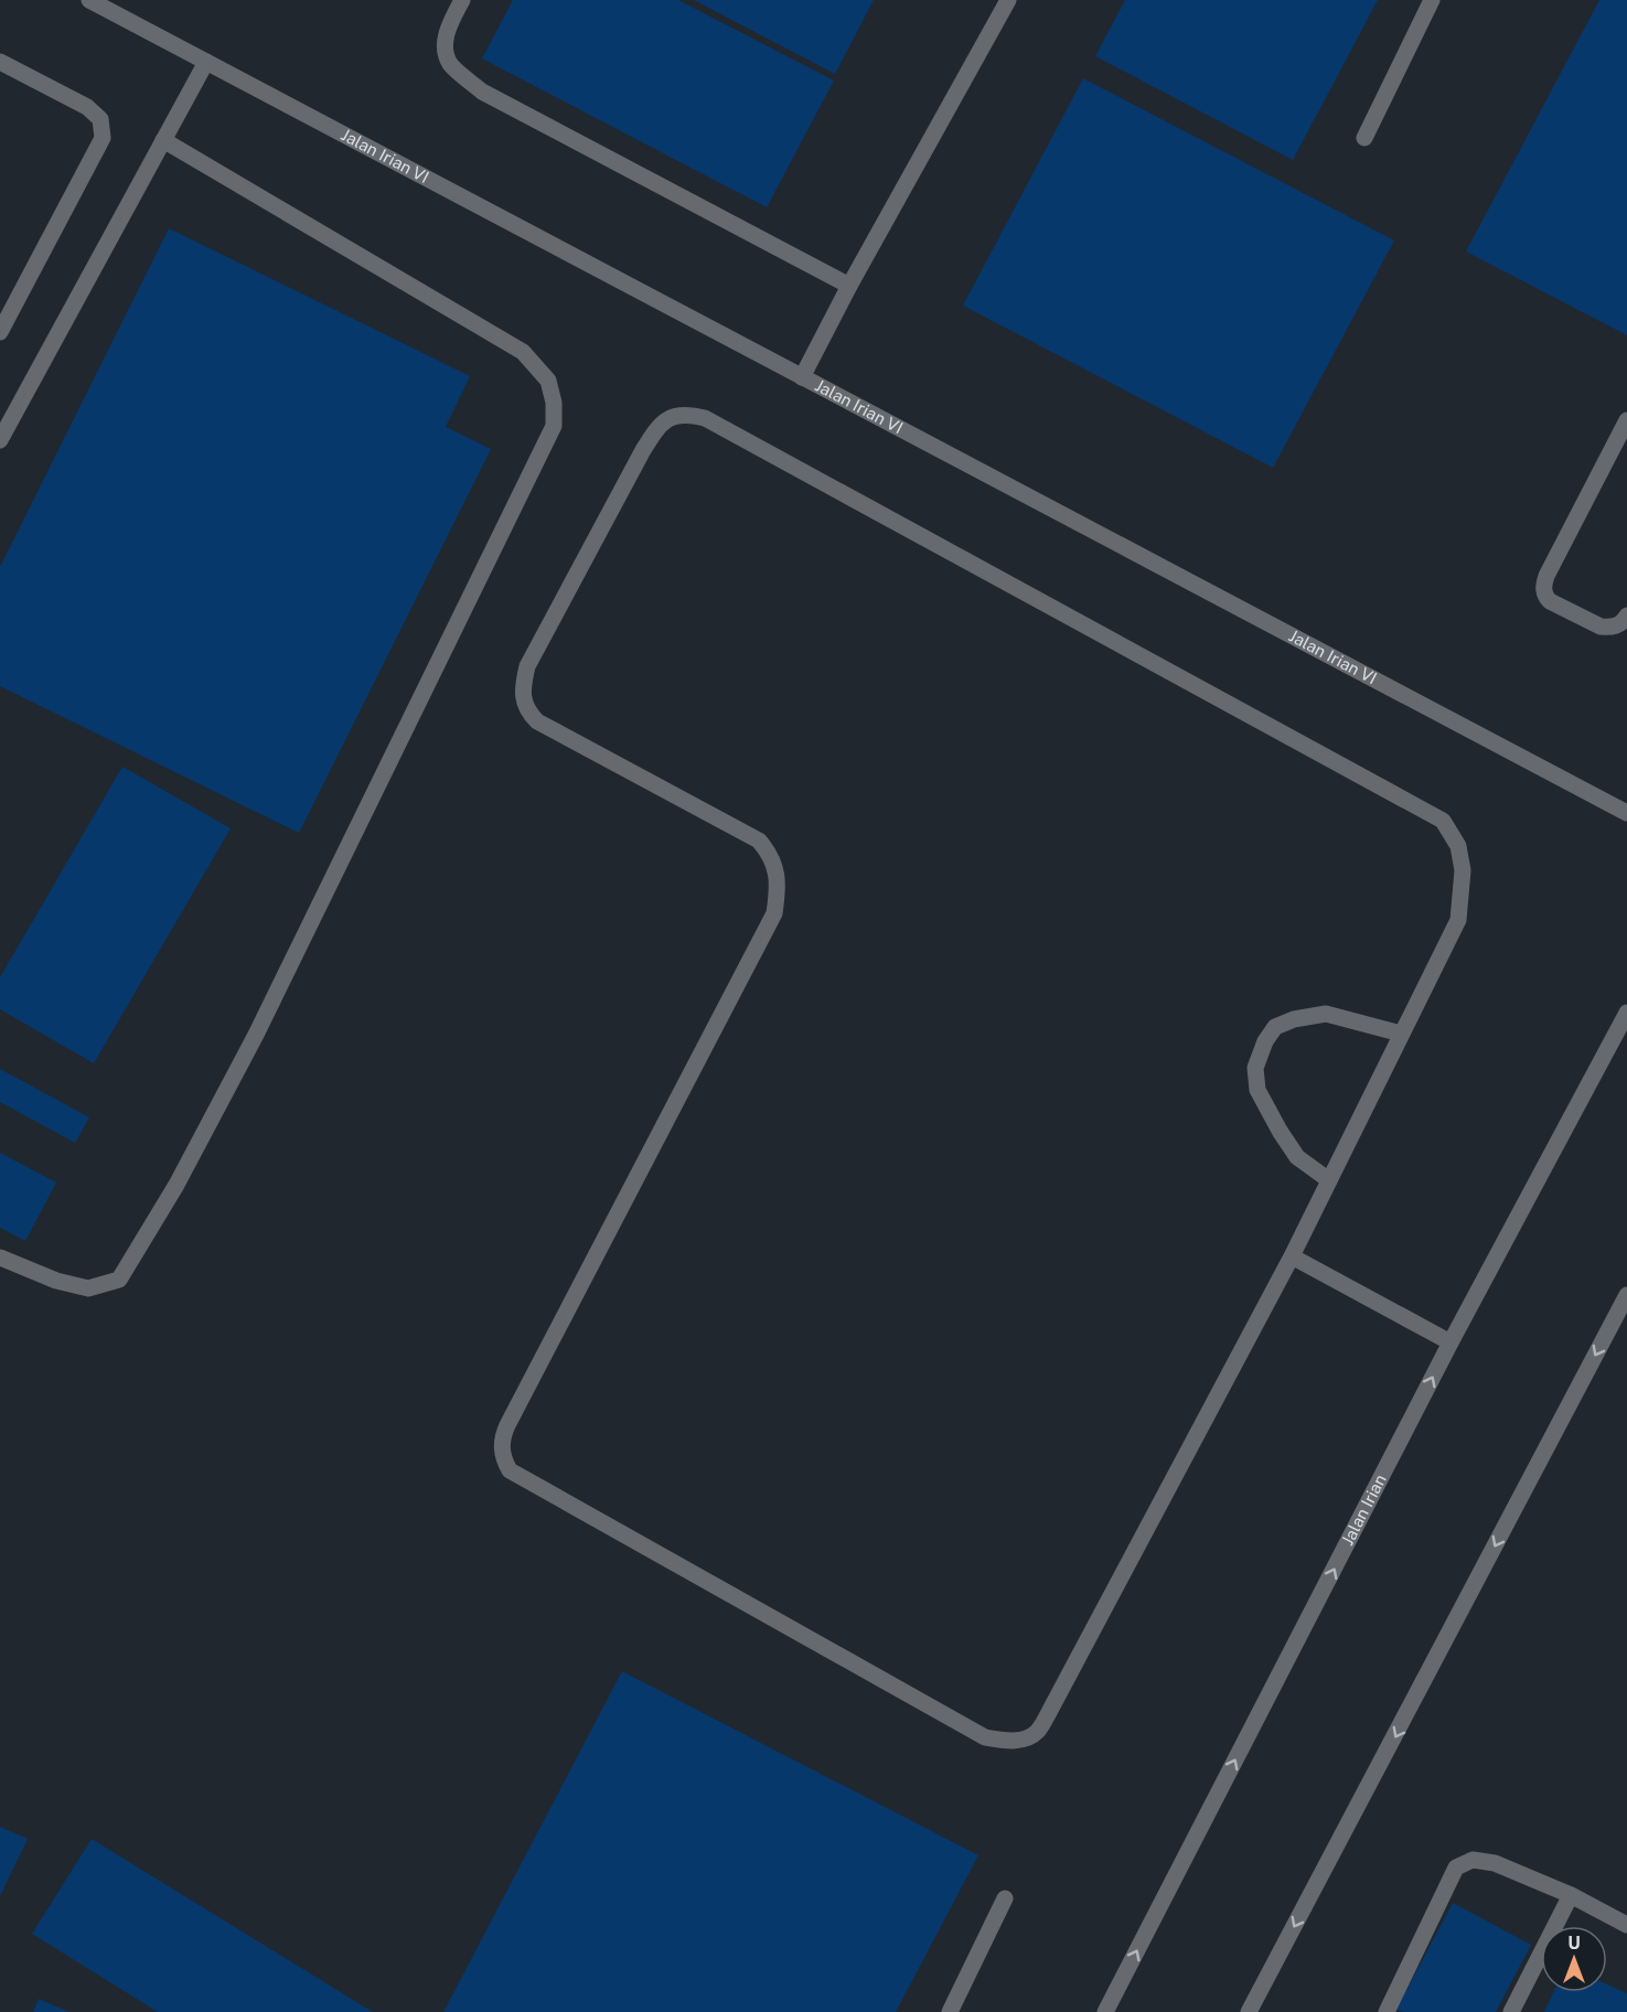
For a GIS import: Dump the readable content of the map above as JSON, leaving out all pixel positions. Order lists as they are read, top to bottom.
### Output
{
  "streets": {
    "street": ["Jalan Irian VI", "Jalan Irian"]
  },
  "north": "top"
}
